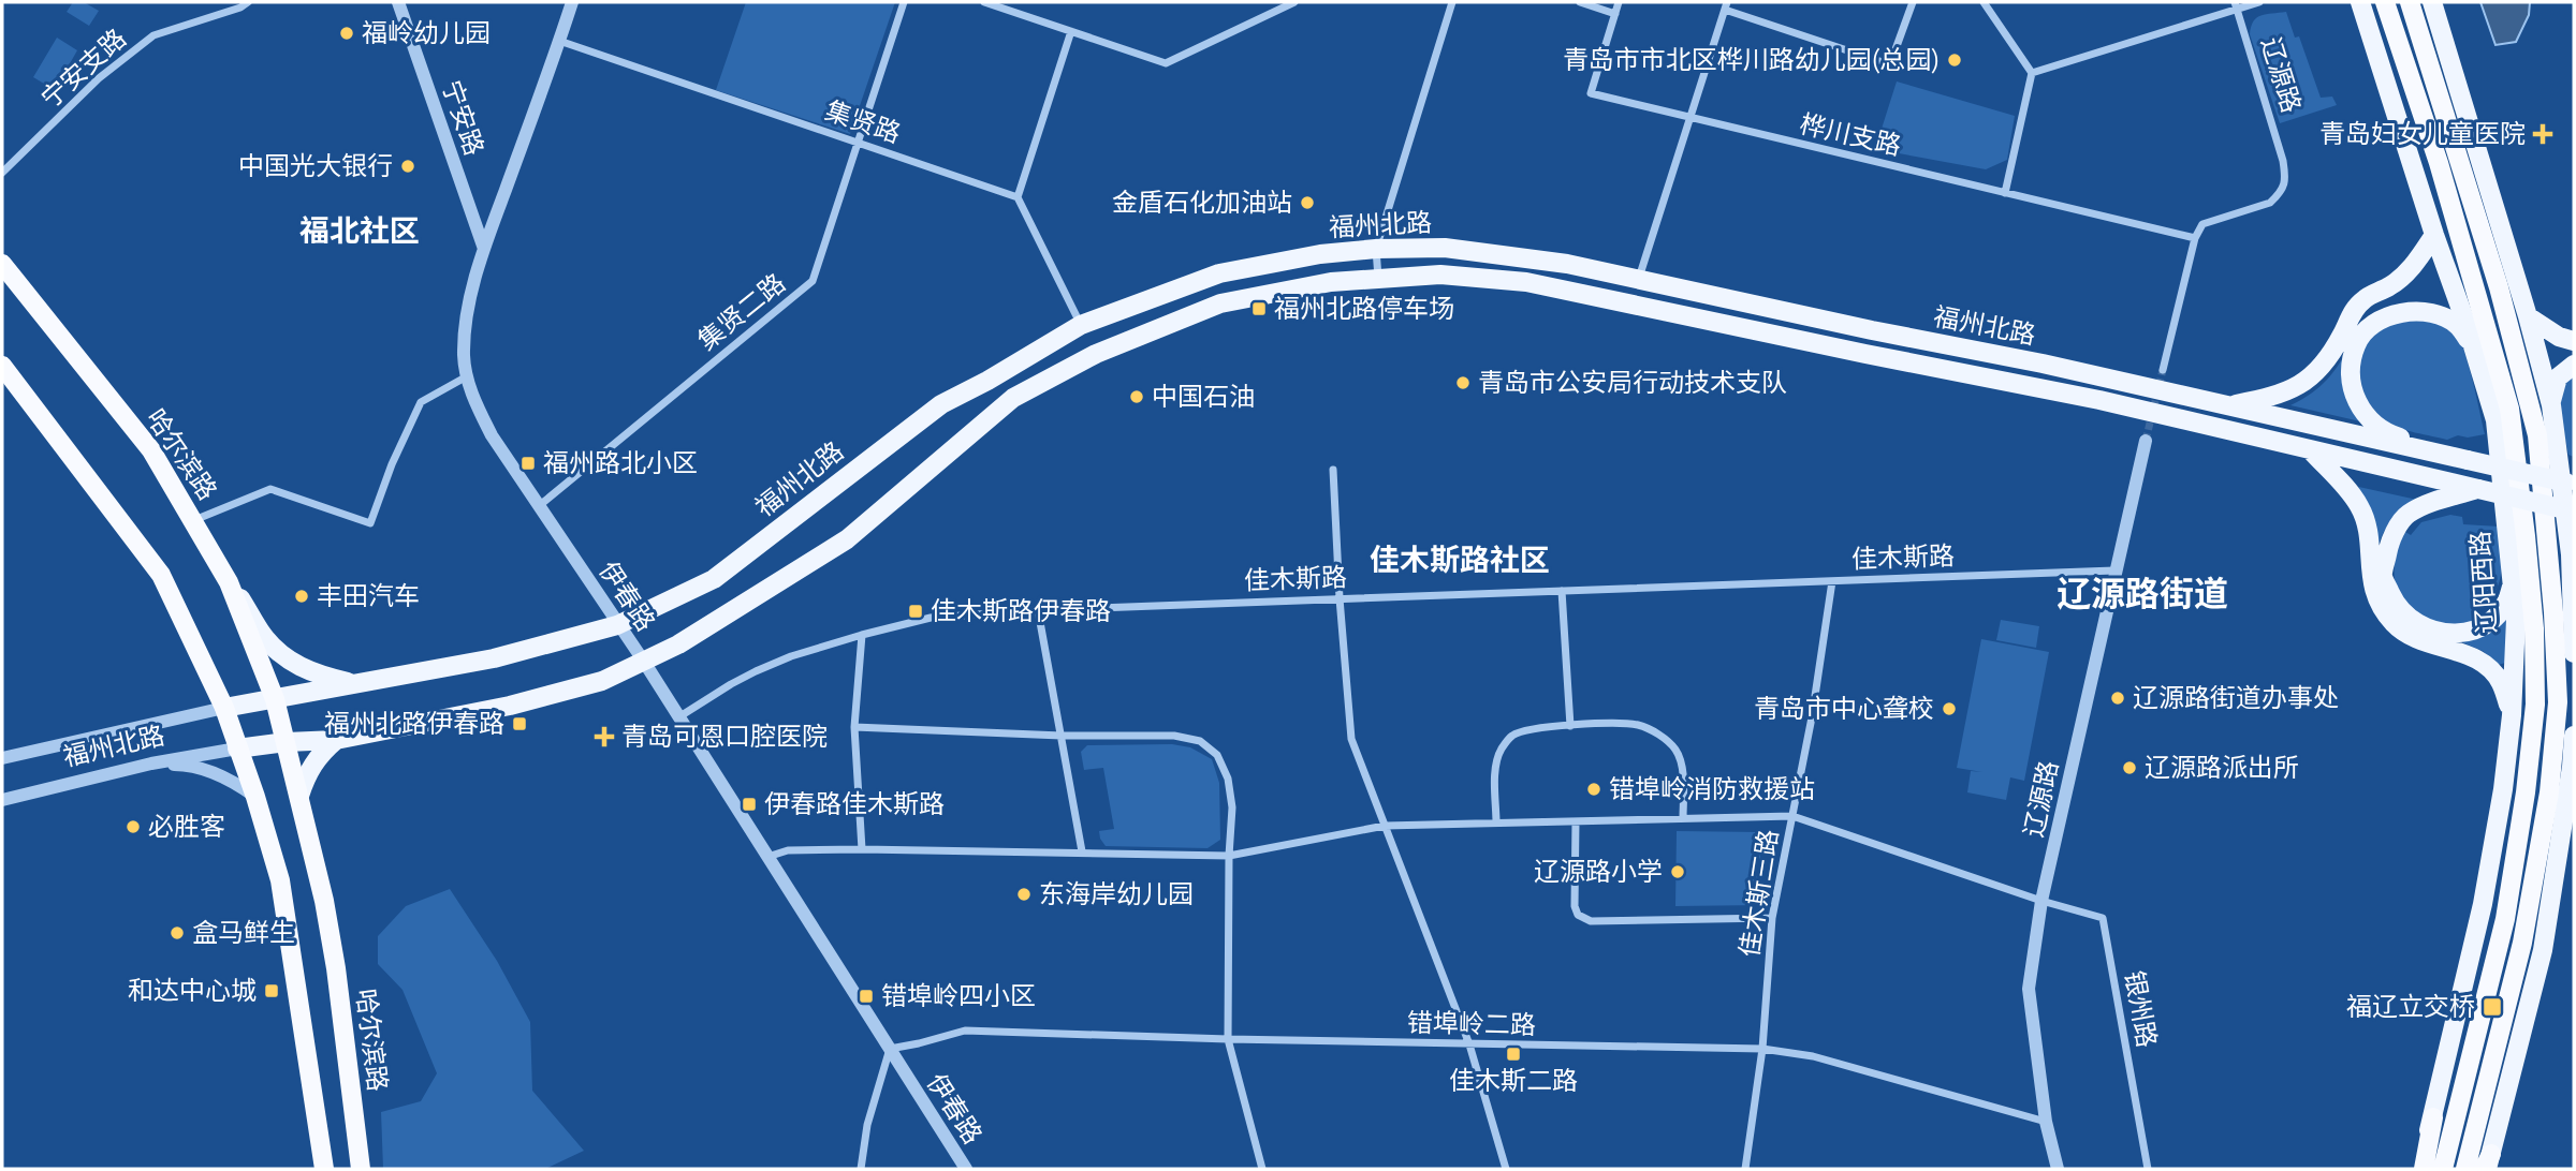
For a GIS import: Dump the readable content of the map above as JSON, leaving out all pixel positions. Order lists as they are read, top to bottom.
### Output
{
  "streets": {
    "highway": ["哈尔滨路", "辽阳西路"],
    "main road": ["福州北路"],
    "street": [
      "宁安支路",
      "辽源路",
      "宁安路",
      "集贤路",
      "桦川支路",
      "集贤二路",
      "佳木斯路",
      "伊春路",
      "佳木斯三路",
      "银州路",
      "错埠岭二路"
    ]
  },
  "crossings": [
    ["辽源路", "桦川支路"],
    ["辽源路", "佳木斯路"],
    ["辽源路", "银州路"],
    ["辽源路", "错埠岭二路"],
    ["宁安路", "伊春路"],
    ["集贤路", "集贤二路"],
    ["集贤路", "伊春路"],
    ["福州北路", "哈尔滨路"],
    ["福州北路", "伊春路"],
    ["集贤二路", "伊春路"],
    ["佳木斯路", "伊春路"],
    ["佳木斯路", "佳木斯三路"],
    ["伊春路", "错埠岭二路"],
    ["佳木斯三路", "错埠岭二路"]
  ],
  "districts": ["福北社区", "佳木斯路社区", "辽源路街道"],
  "places": {
    "other": [
      "福岭幼儿园",
      "青岛市市北区桦川路幼儿园(总园)",
      "中国光大银行",
      "金盾石化加油站",
      "青岛市公安局行动技术支队",
      "中国石油",
      "丰田汽车",
      "辽源路街道办事处",
      "青岛市中心聋校",
      "辽源路派出所",
      "错埠岭消防救援站",
      "必胜客",
      "辽源路小学",
      "东海岸幼儿园",
      "盒马鲜生"
    ],
    "health": ["青岛妇女儿童医院", "青岛可恩口腔医院"],
    "transit": [
      "福州北路停车场",
      "福州路北小区",
      "佳木斯路伊春路",
      "福州北路伊春路",
      "伊春路佳木斯路",
      "和达中心城",
      "错埠岭四小区",
      "福辽立交桥",
      "佳木斯二路"
    ]
  }
}
